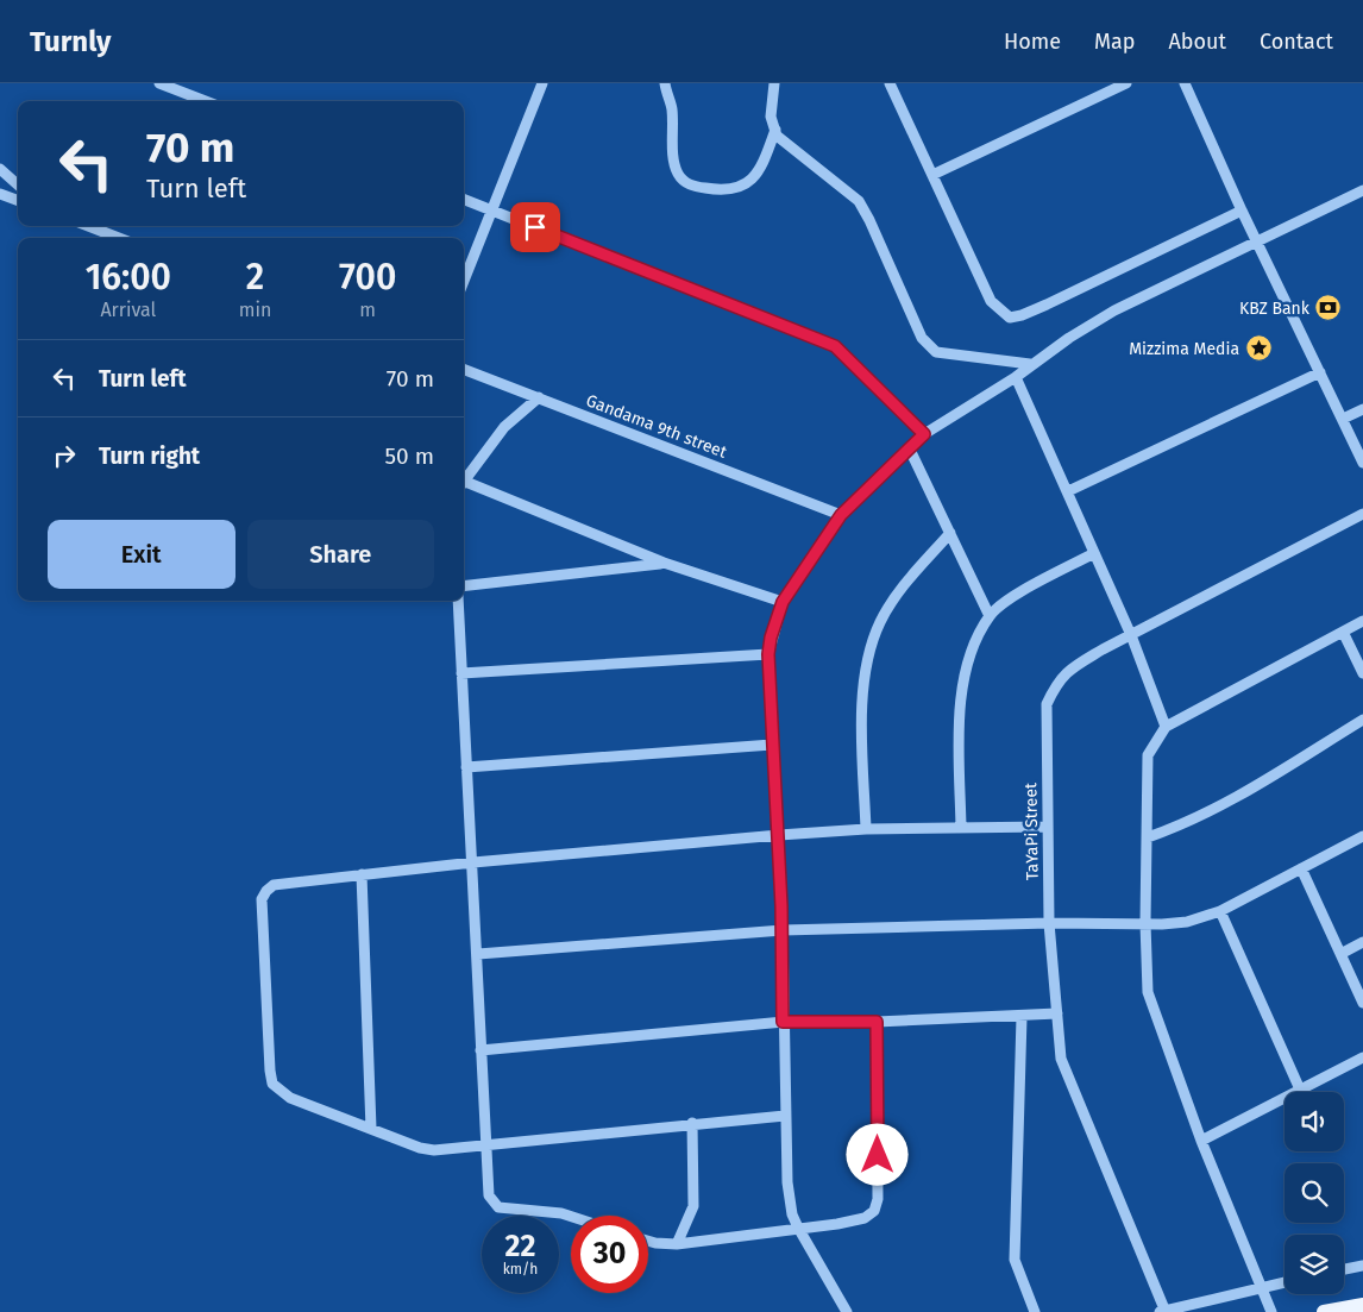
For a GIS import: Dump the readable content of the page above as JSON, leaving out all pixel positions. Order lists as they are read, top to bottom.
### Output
{
  "streets": {
    "street": ["Gandama 9th street", "TaYaPi Street"]
  },
  "places": {
    "bank": ["KBZ Bank"],
    "place": ["Mizzima Media"]
  },
  "page": {
    "header": "Turnly",
    "nav": [
      "Home",
      "Map",
      "About",
      "Contact"
    ],
    "turn": ["70 m", "Turn left"],
    "eta": [
      "16:00",
      "Arrival",
      "2",
      "min",
      "700",
      "m"
    ],
    "list": [
      {
        "name": "Turn left",
        "value": "70 m"
      },
      {
        "name": "Turn right",
        "value": "50 m"
      }
    ],
    "buttons": ["Exit", "Share"],
    "speed": "22 km/h",
    "limit": "30"
  }
}
